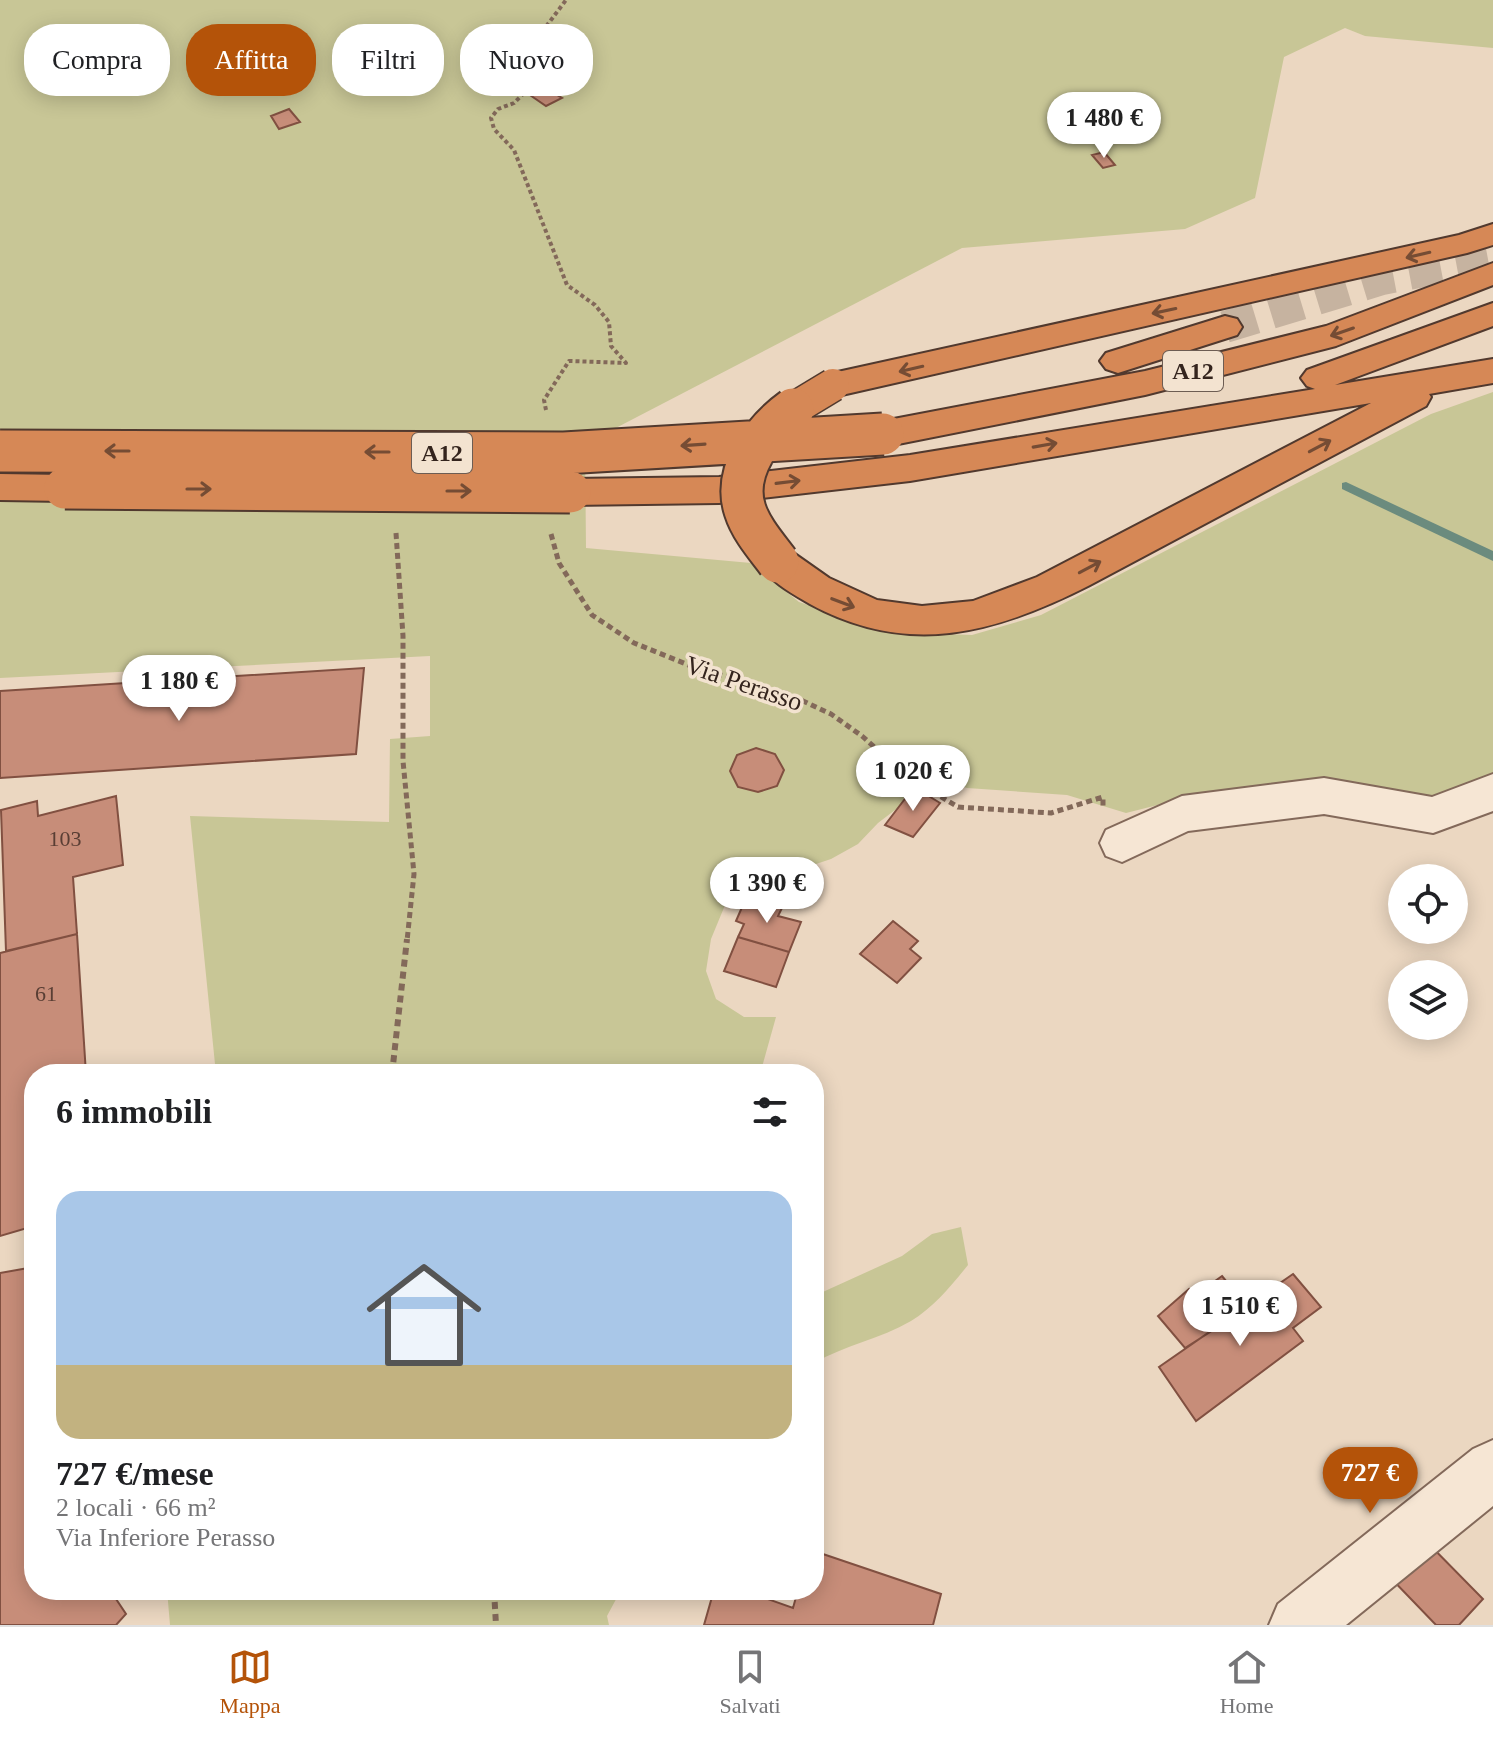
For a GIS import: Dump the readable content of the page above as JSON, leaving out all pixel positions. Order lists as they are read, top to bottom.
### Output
{
  "streets": {
    "highway": ["A12"],
    "path": ["Via Perasso"]
  },
  "house_numbers": ["103", "61"],
  "page": {
    "chip": [
      "Compra",
      "Affitta",
      "Filtri",
      "Nuovo"
    ],
    "price": [
      "1 480 €",
      "1 180 €",
      "1 020 €",
      "1 390 €",
      "1 510 €",
      "727 €"
    ],
    "heading": "6 immobili",
    "list": [
      {
        "name": "727 €/mese",
        "note": "2 locali · 66 m² · Via Inferiore Perasso"
      }
    ],
    "tabs": ["Mappa", "Salvati", "Home"]
  }
}
